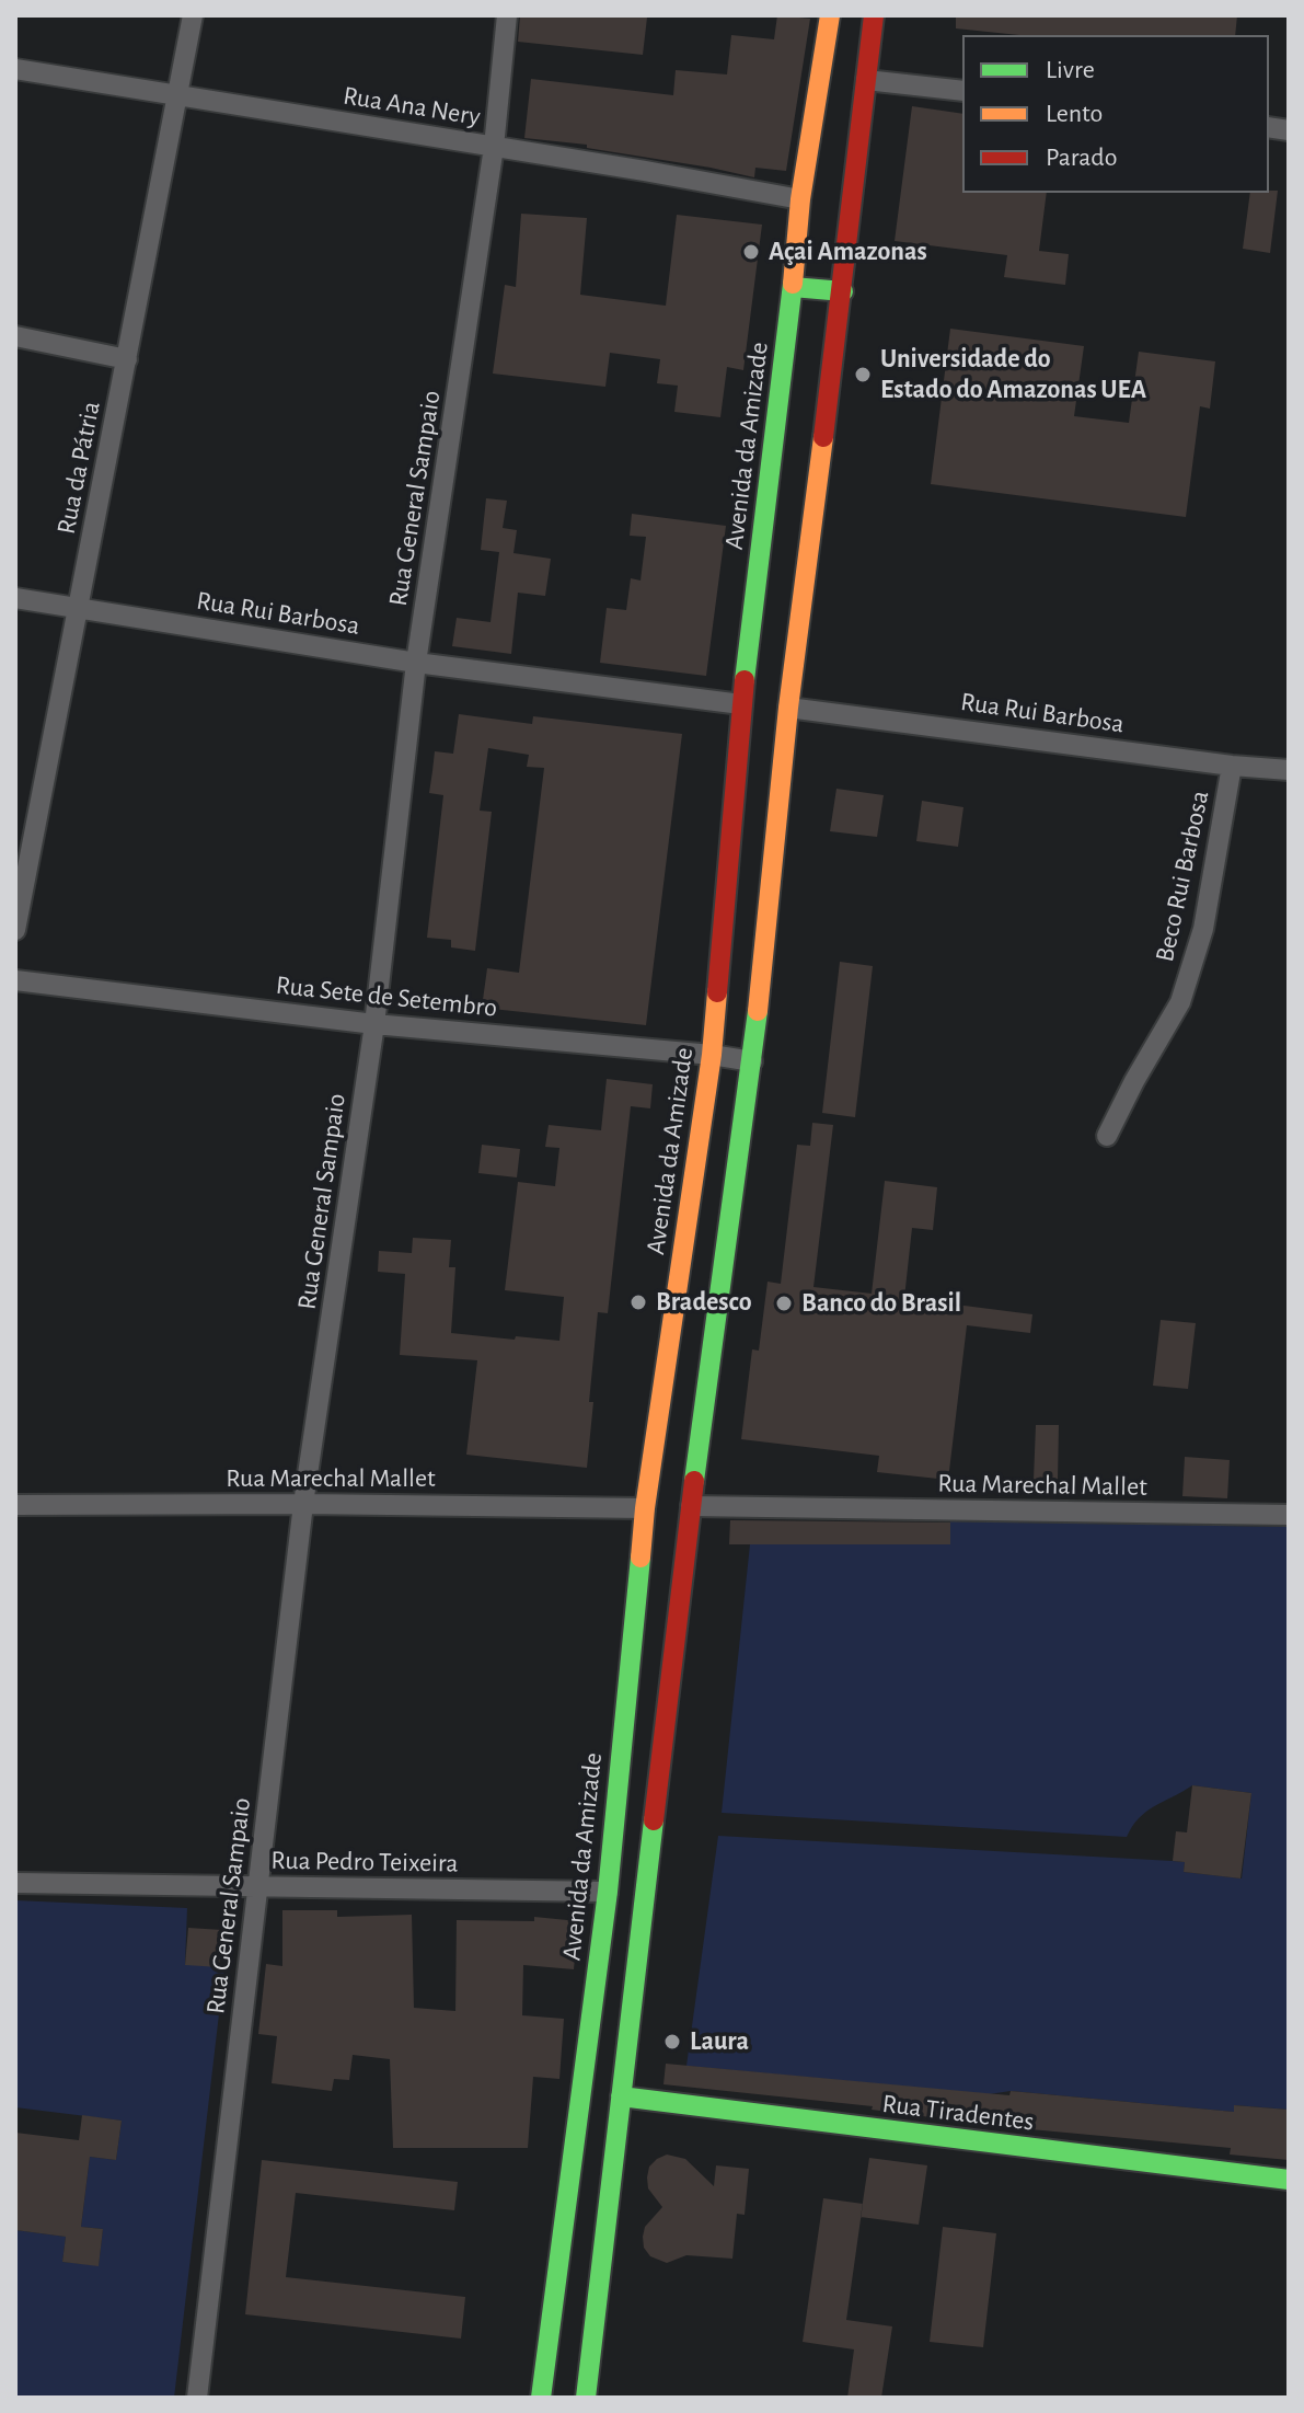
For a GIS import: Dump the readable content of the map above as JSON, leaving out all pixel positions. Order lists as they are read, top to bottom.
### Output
{
  "streets": {
    "main road": ["Avenida da Amizade", "Rua Tiradentes"],
    "street": [
      "Rua Ana Nery",
      "Rua da Pátria",
      "Rua General Sampaio",
      "Rua Rui Barbosa",
      "Beco Rui Barbosa",
      "Rua Sete de Setembro",
      "Rua Marechal Mallet",
      "Rua Pedro Teixeira"
    ]
  },
  "crossings": [
    ["Rua Ana Nery", "Avenida da Amizade"],
    ["Rua Ana Nery", "Rua da Pátria"],
    ["Rua Ana Nery", "Rua General Sampaio"],
    ["Avenida da Amizade", "Rua Rui Barbosa"],
    ["Avenida da Amizade", "Rua Sete de Setembro"],
    ["Avenida da Amizade", "Rua Marechal Mallet"],
    ["Avenida da Amizade", "Rua Pedro Teixeira"],
    ["Avenida da Amizade", "Rua Tiradentes"],
    ["Rua da Pátria", "Rua Rui Barbosa"],
    ["Rua General Sampaio", "Rua Rui Barbosa"],
    ["Rua General Sampaio", "Rua Sete de Setembro"],
    ["Rua General Sampaio", "Rua Marechal Mallet"],
    ["Rua General Sampaio", "Rua Pedro Teixeira"],
    ["Rua Rui Barbosa", "Beco Rui Barbosa"]
  ],
  "places": [
    "Açai Amazonas",
    "Universidade do Estado do Amazonas UEA",
    "Bradesco",
    "Banco do Brasil",
    "Laura"
  ],
  "legend": ["Livre", "Lento", "Parado"]
}
